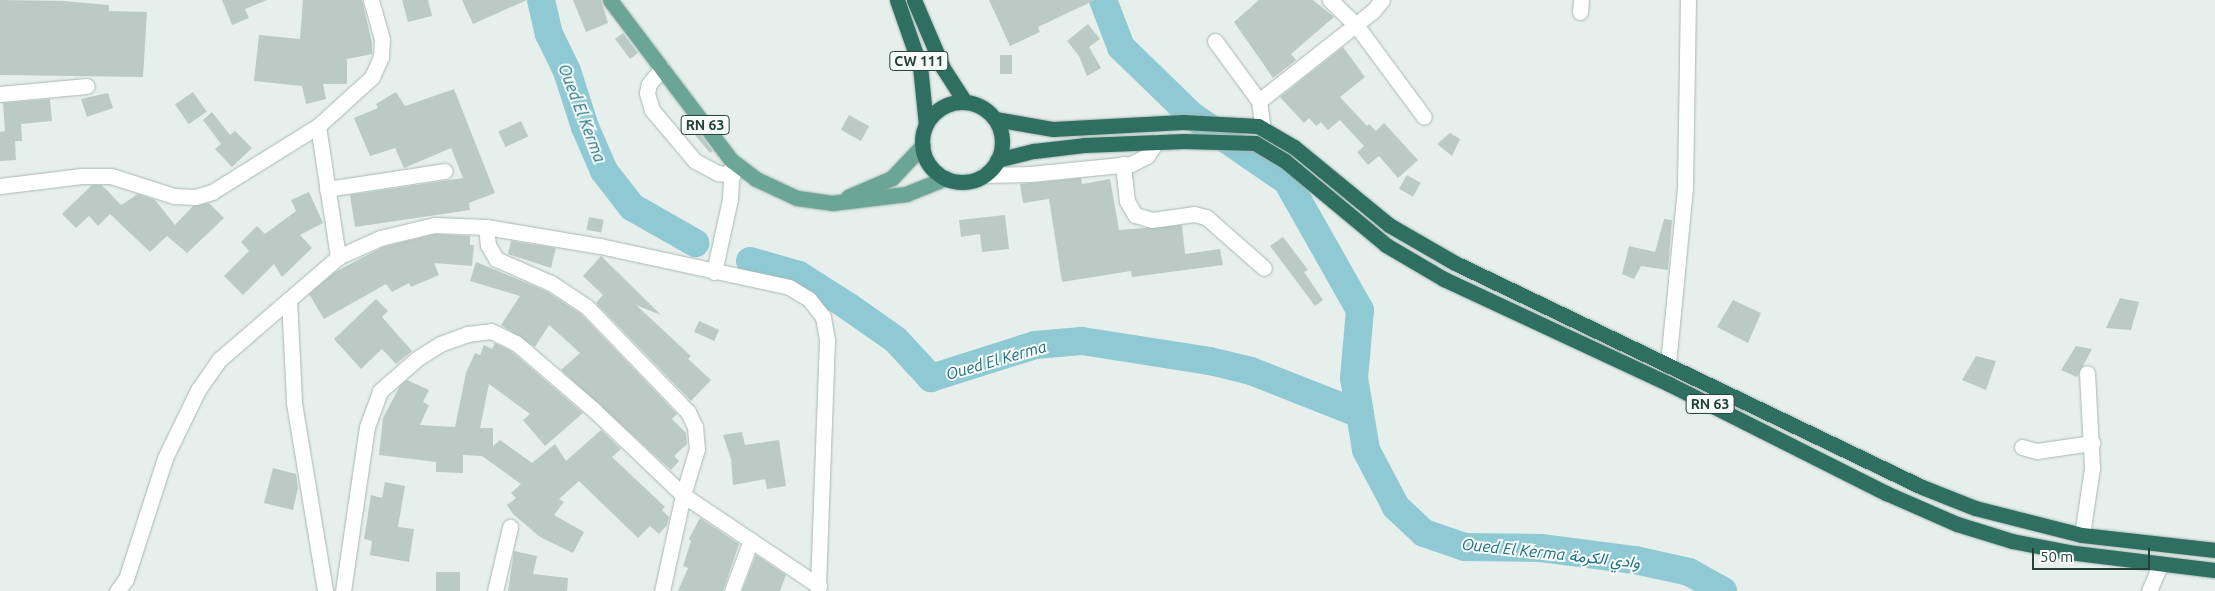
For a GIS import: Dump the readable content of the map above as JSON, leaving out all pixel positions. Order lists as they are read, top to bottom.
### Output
{
  "streets": {
    "highway": ["CW 111", "RN 63"]
  },
  "crossings": [
    ["CW 111", "RN 63"]
  ],
  "water": ["Oued El Kerma", "Oued El Kerma وادي الكرمة"],
  "scale_bar": "50 m"
}
